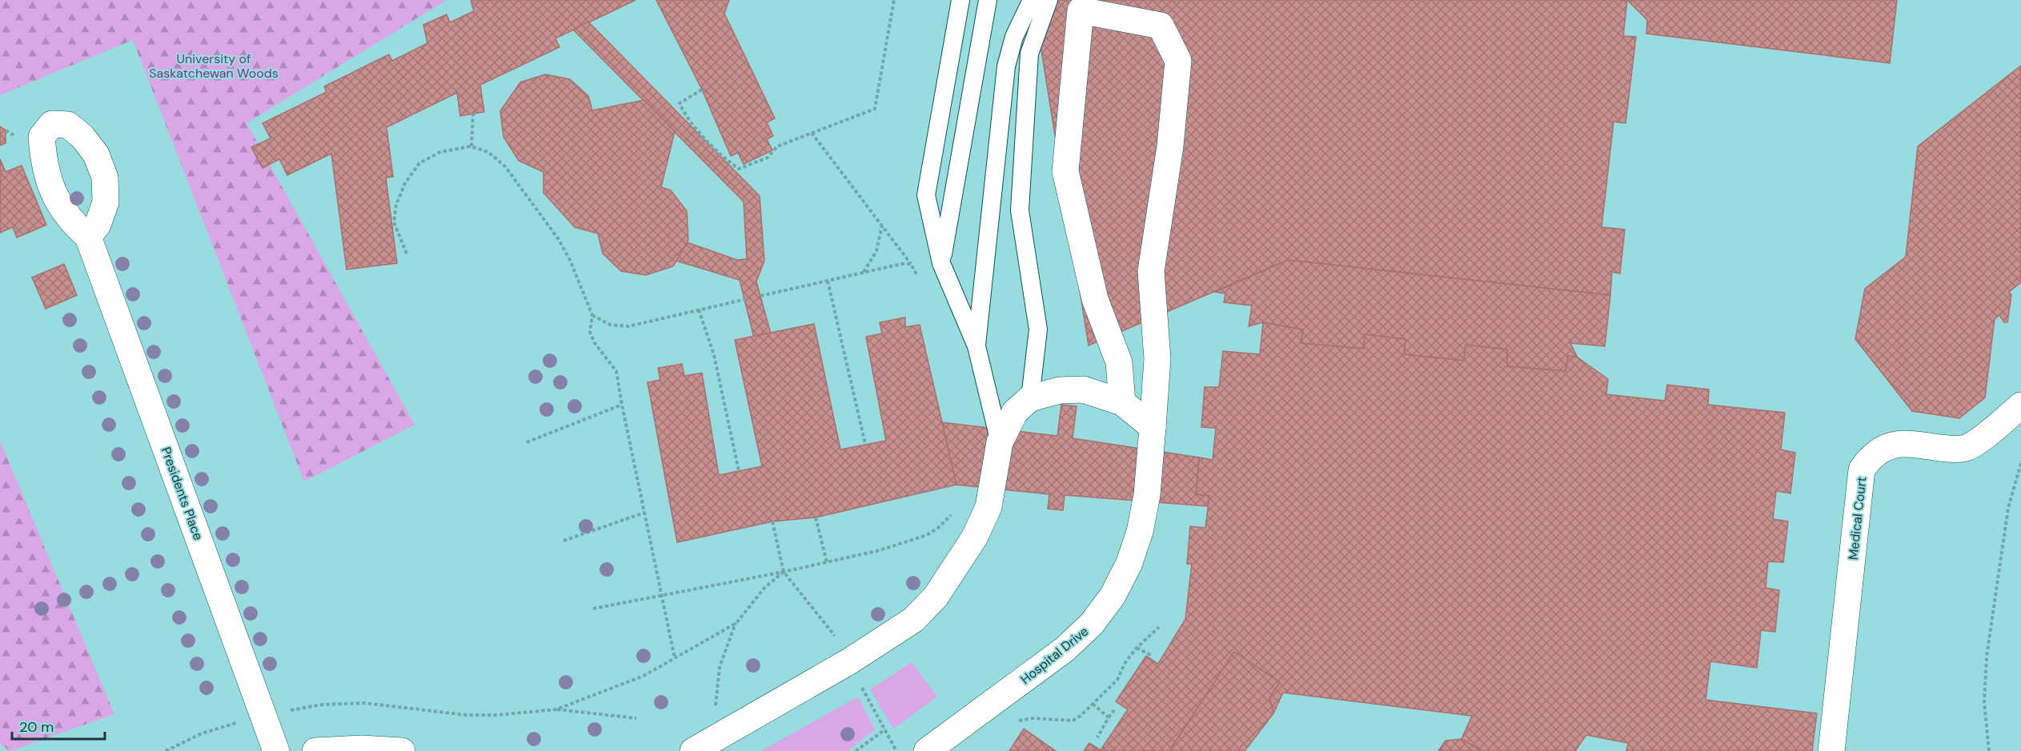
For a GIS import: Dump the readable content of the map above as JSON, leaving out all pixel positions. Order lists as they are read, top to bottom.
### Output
{
  "streets": {
    "street": ["Presidents Place", "Medical Court", "Hospital Drive"]
  },
  "parks": ["University of Saskatchewan Woods"],
  "scale_bar": "20 m"
}
